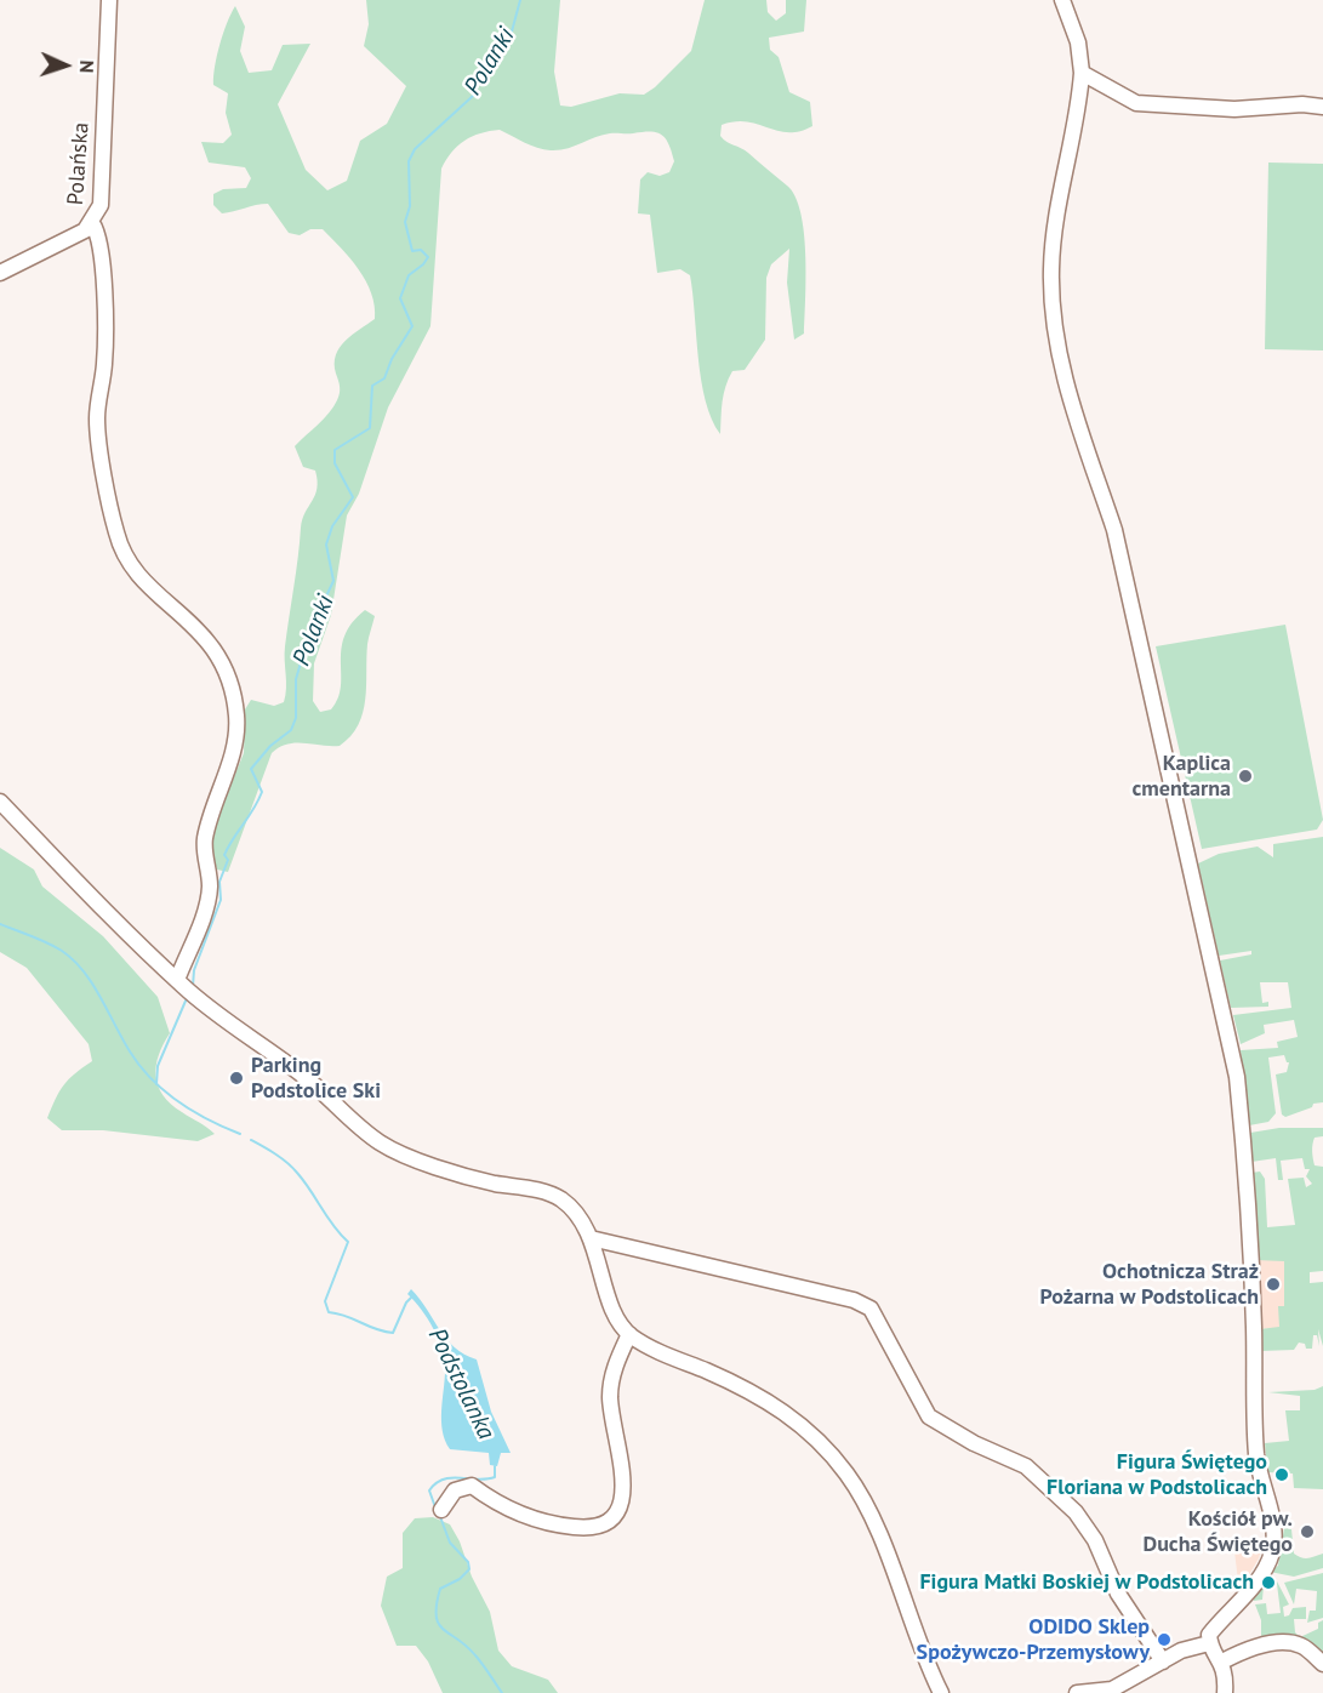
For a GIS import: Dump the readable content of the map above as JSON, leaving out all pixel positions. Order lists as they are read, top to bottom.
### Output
{
  "streets": {
    "street": ["Polańska"]
  },
  "water": ["Polanki", "Podstolanka"],
  "places": [
    "Kaplica cmentarna",
    "Parking Podstolice Ski",
    "Ochotnicza Straż Pożarna w Podstolicach",
    "Figura Świętego Floriana w Podstolicach",
    "Kościół pw. Ducha Świętego",
    "Figura Matki Boskiej w Podstolicach",
    "ODIDO Sklep Spożywczo-Przemysłowy"
  ],
  "north": "right"
}
